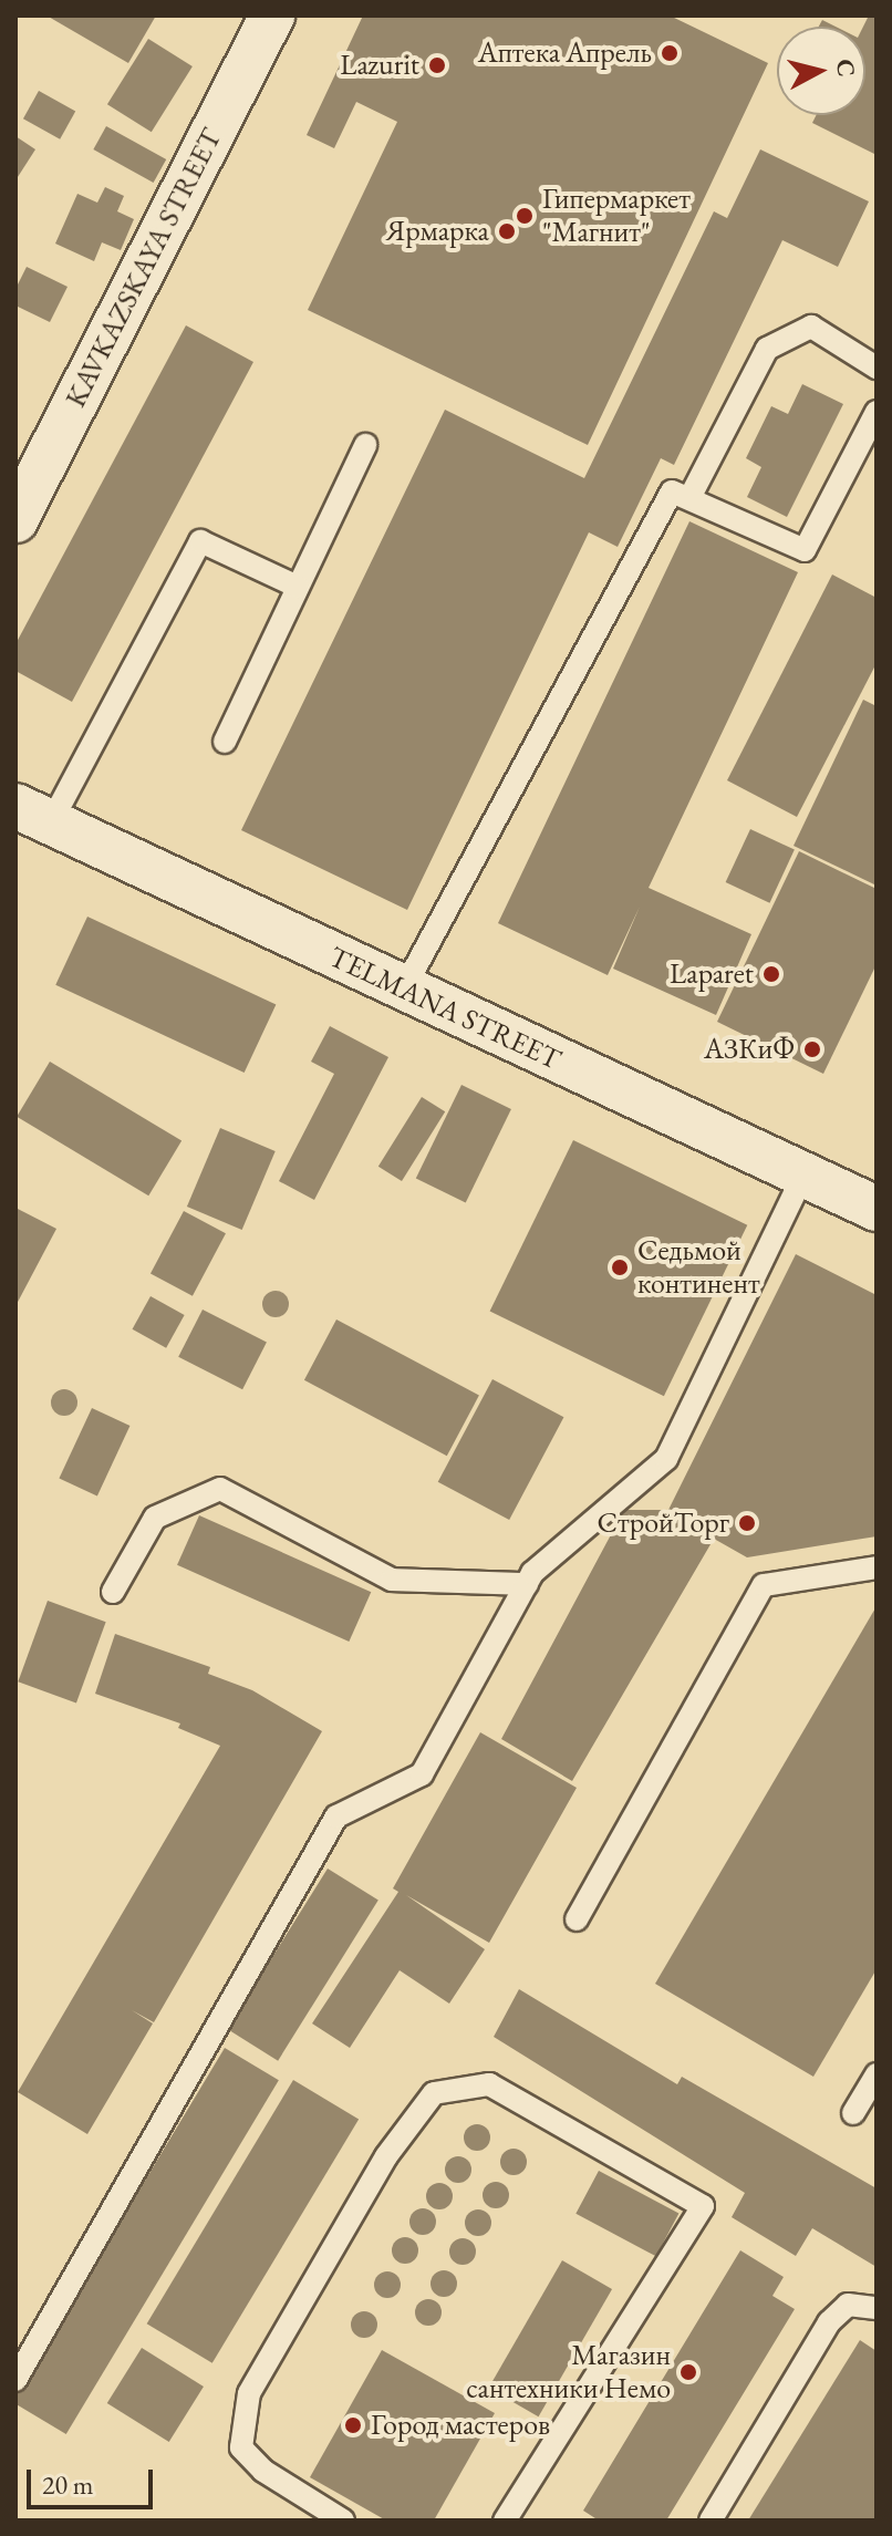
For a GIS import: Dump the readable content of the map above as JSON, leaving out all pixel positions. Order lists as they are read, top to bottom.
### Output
{
  "streets": {
    "street": ["KAVKAZSKAYA STREET", "TELMANA STREET"]
  },
  "places": [
    "Аптека Апрель",
    "Lazurit",
    "Гипермаркет \"Магнит\"",
    "Ярмарка",
    "Laparet",
    "АЗКиФ",
    "Седьмой континент",
    "СтройТорг",
    "Магазин сантехники Немо",
    "Город мастеров"
  ],
  "scale_bar": "20 m",
  "north": "right"
}
